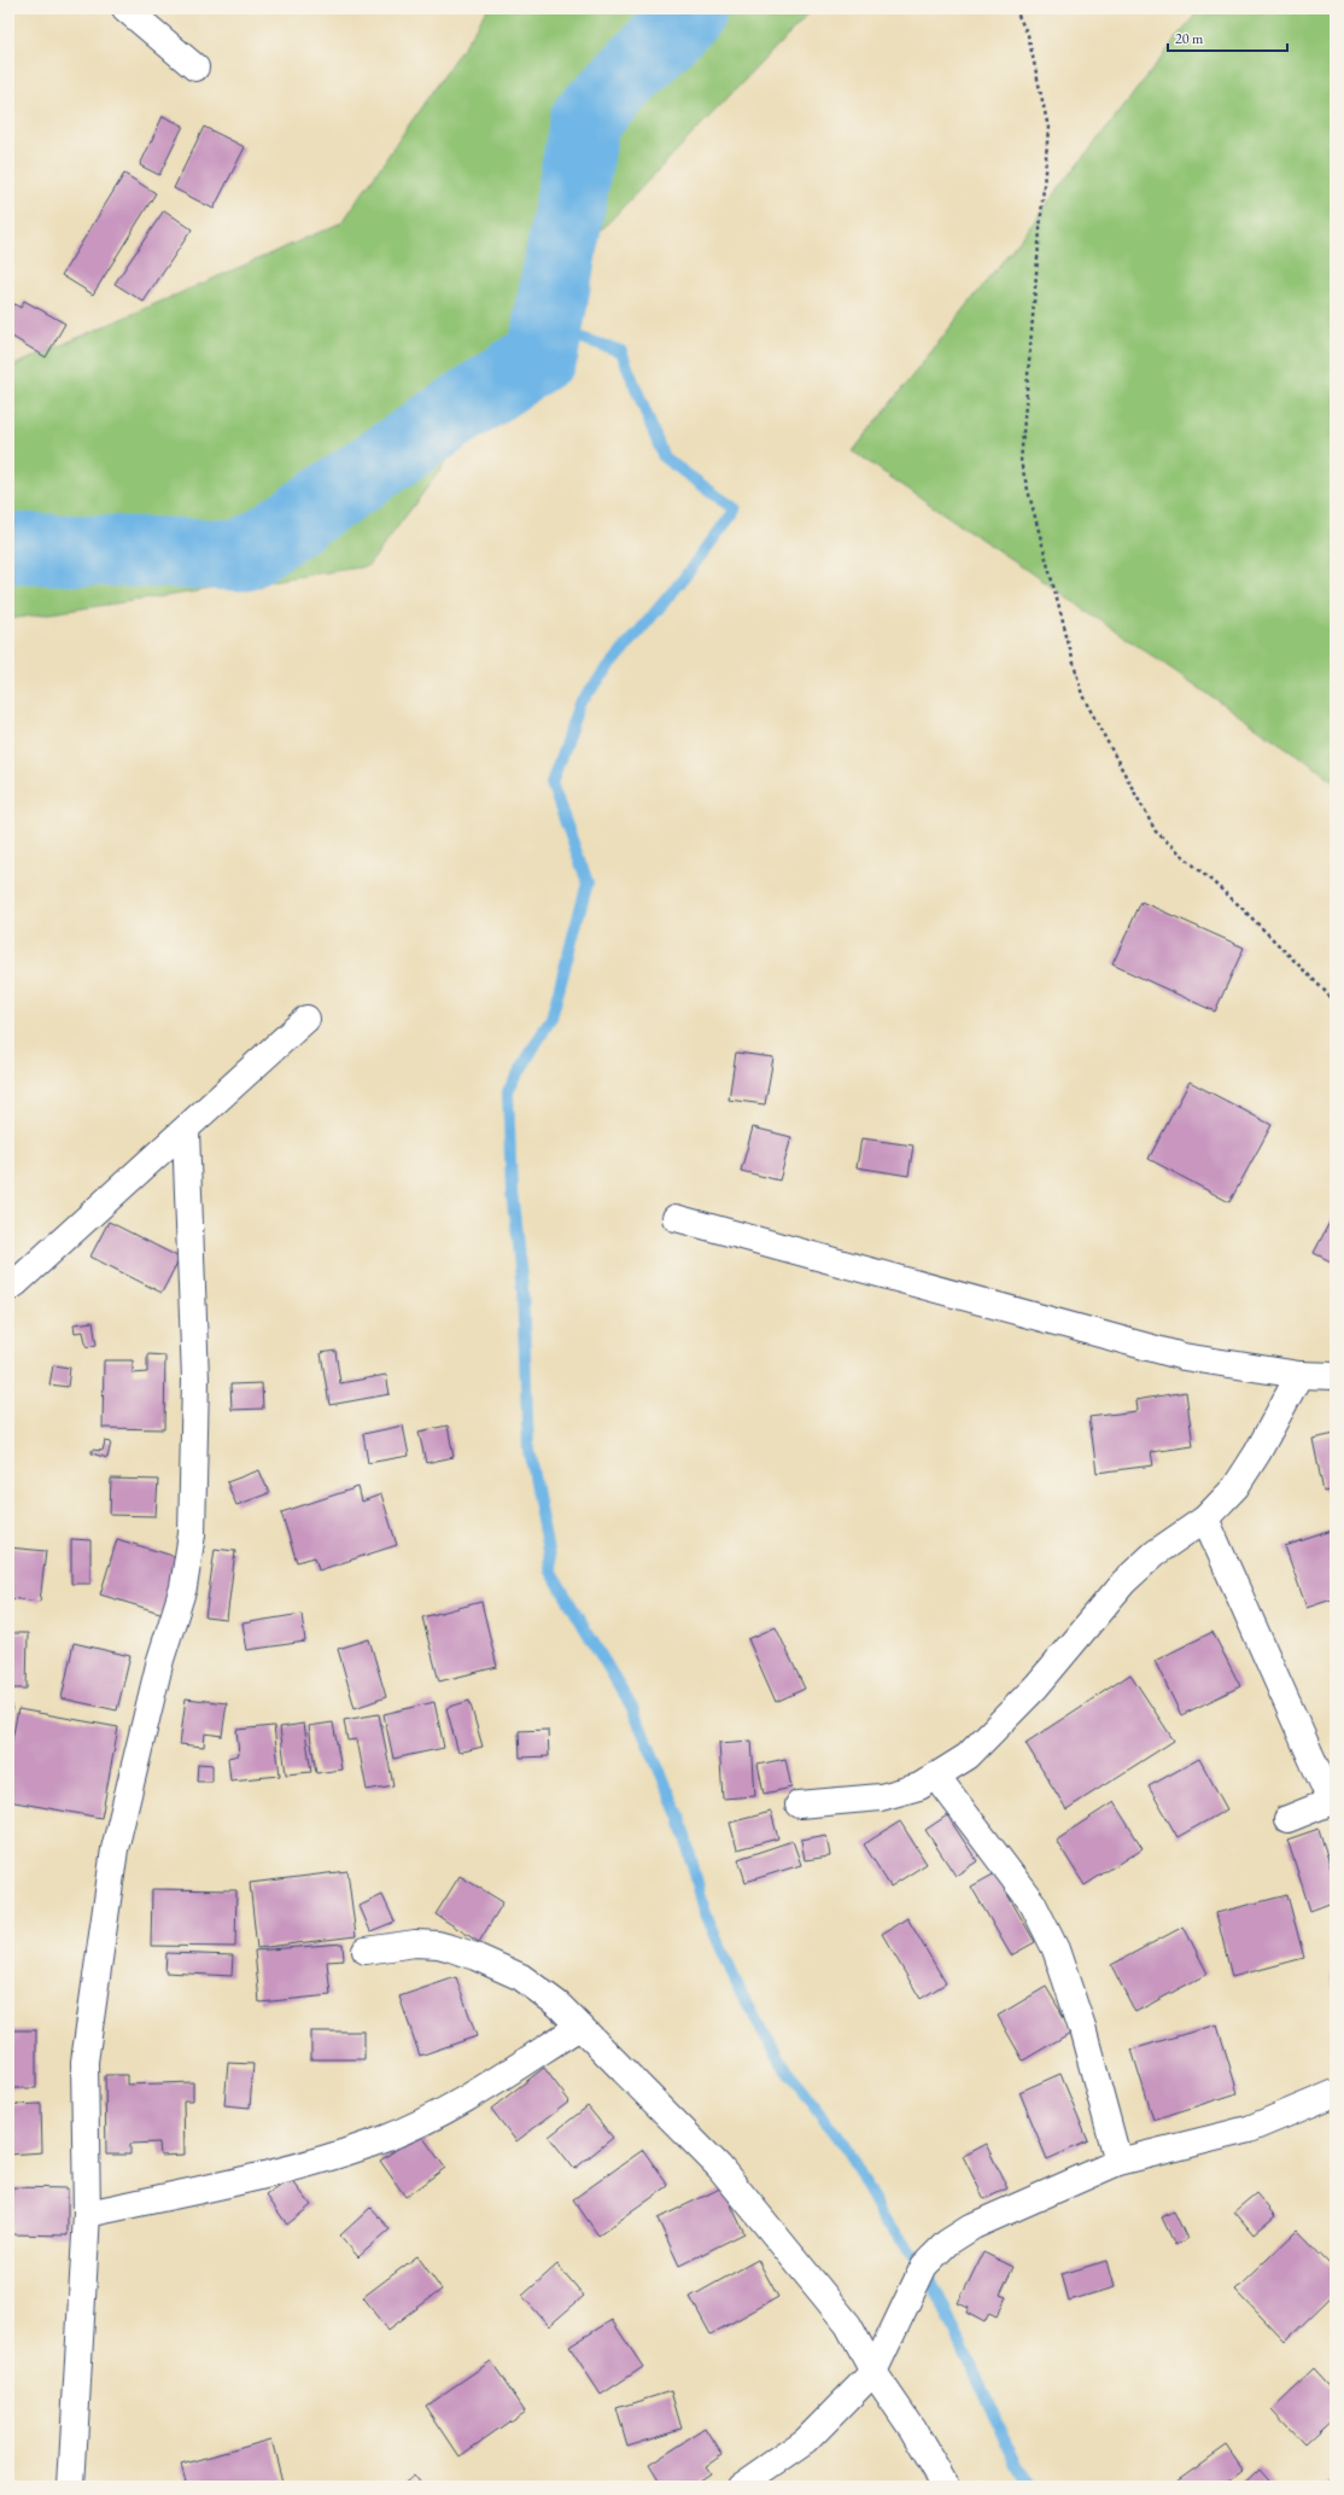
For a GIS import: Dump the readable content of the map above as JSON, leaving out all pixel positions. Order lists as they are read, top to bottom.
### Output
{
  "scale_bar": "20 m"
}
